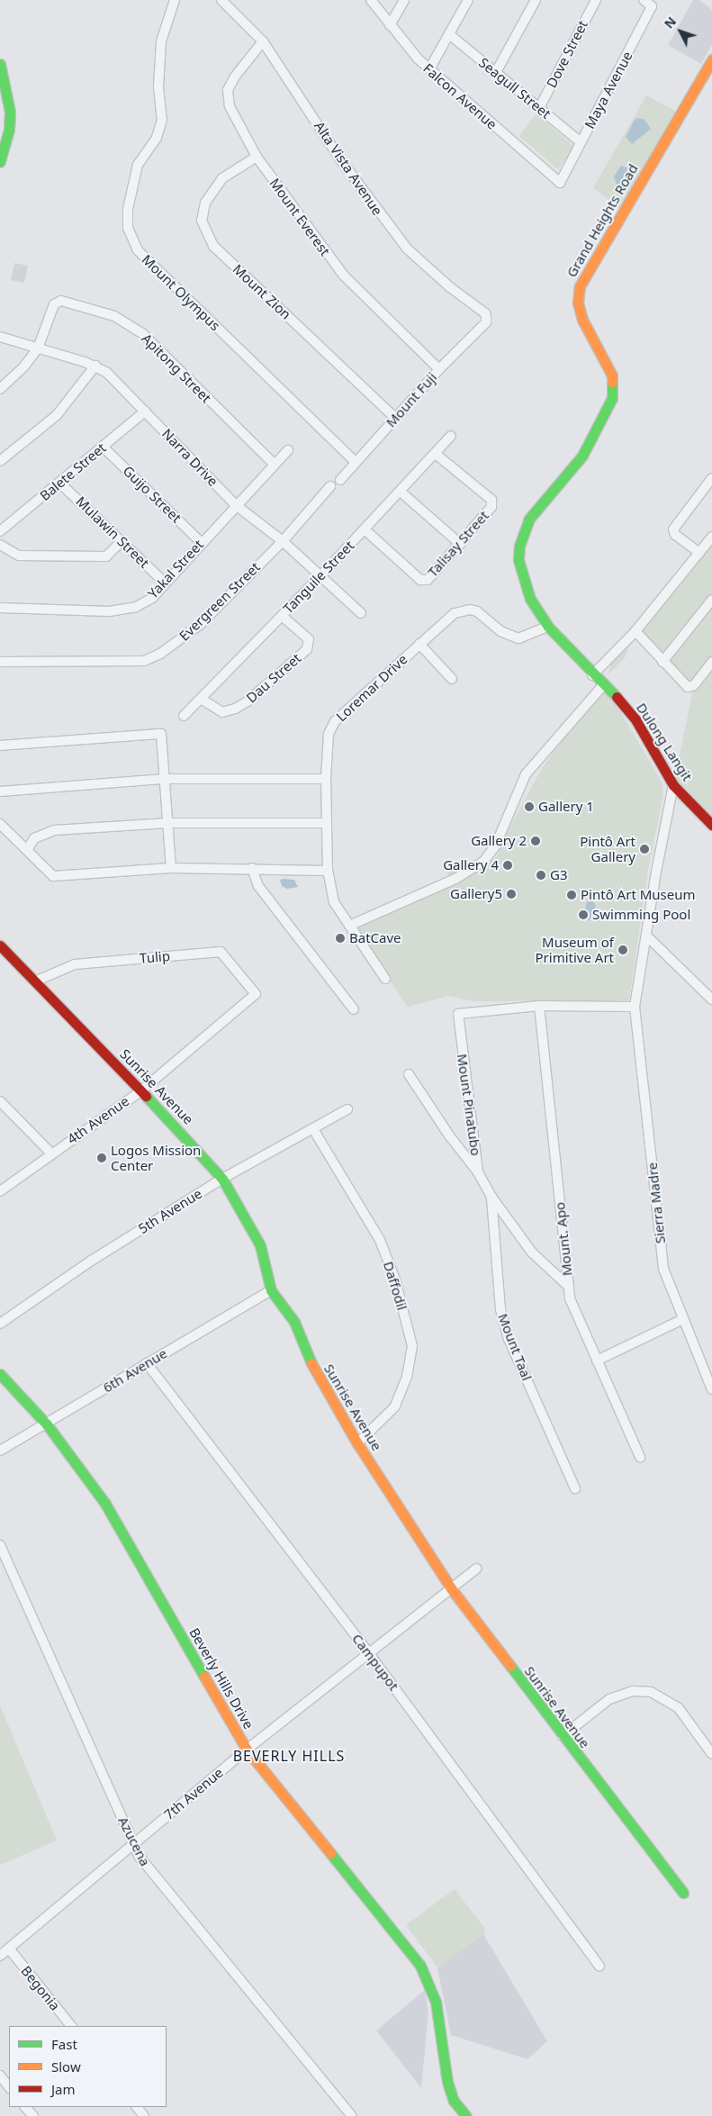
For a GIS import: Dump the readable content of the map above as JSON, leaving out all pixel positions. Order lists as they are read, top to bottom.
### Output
{
  "streets": {
    "street": [
      "Dove Street",
      "Seagull Street",
      "Maya Avenue",
      "Falcon Avenue",
      "Alta Vista Avenue",
      "Mount Everest",
      "Grand Heights Road",
      "Mount Zion",
      "Mount Olympus",
      "Apitong Street",
      "Mount Fuji",
      "Narra Drive",
      "Balete Street",
      "Guijo Street",
      "Mulawin Street",
      "Talisay Street",
      "Yakal Street",
      "Tanguile Street",
      "Evergreen Street",
      "Dau Street",
      "Loremar Drive",
      "Dulong Langit",
      "Tulip",
      "Sunrise Avenue",
      "Mount Pinatubo",
      "4th Avenue",
      "Sierra Madre",
      "5th Avenue",
      "Mount. Apo",
      "Daffodil",
      "Mount Taal",
      "6th Avenue",
      "Campupot",
      "Beverly Hills Drive",
      "7th Avenue",
      "Azucena",
      "Begonia"
    ]
  },
  "crossings": [
    ["Dove Street", "Seagull Street"],
    ["Seagull Street", "Maya Avenue"],
    ["Maya Avenue", "Falcon Avenue"],
    ["Alta Vista Avenue", "Mount Everest"],
    ["Alta Vista Avenue", "Mount Fuji"],
    ["Mount Everest", "Mount Zion"],
    ["Mount Everest", "Mount Fuji"],
    ["Grand Heights Road", "Loremar Drive"],
    ["Grand Heights Road", "Dulong Langit"],
    ["Mount Zion", "Mount Fuji"],
    ["Mount Olympus", "Mount Fuji"],
    ["Apitong Street", "Narra Drive"],
    ["Apitong Street", "Yakal Street"],
    ["Narra Drive", "Balete Street"],
    ["Narra Drive", "Yakal Street"],
    ["Narra Drive", "Tanguile Street"],
    ["Narra Drive", "Evergreen Street"],
    ["Balete Street", "Guijo Street"],
    ["Balete Street", "Mulawin Street"],
    ["Guijo Street", "Yakal Street"],
    ["Mulawin Street", "Yakal Street"],
    ["Talisay Street", "Tanguile Street"],
    ["Tanguile Street", "Dau Street"],
    ["Dulong Langit", "Sierra Madre"],
    ["Tulip", "Sunrise Avenue"],
    ["Tulip", "4th Avenue"],
    ["Sunrise Avenue", "4th Avenue"],
    ["Sunrise Avenue", "5th Avenue"],
    ["Sunrise Avenue", "Daffodil"],
    ["Sunrise Avenue", "6th Avenue"],
    ["Sunrise Avenue", "7th Avenue"],
    ["Mount Pinatubo", "Mount. Apo"],
    ["Mount Pinatubo", "Mount Taal"],
    ["5th Avenue", "Daffodil"],
    ["6th Avenue", "Campupot"],
    ["6th Avenue", "Beverly Hills Drive"],
    ["Campupot", "7th Avenue"],
    ["Beverly Hills Drive", "7th Avenue"],
    ["7th Avenue", "Azucena"],
    ["7th Avenue", "Begonia"]
  ],
  "districts": ["BEVERLY HILLS"],
  "places": [
    "Gallery 1",
    "Gallery 2",
    "Pintô Art Gallery",
    "Gallery 4",
    "G3",
    "Gallery5",
    "Pintô Art Museum",
    "Swimming Pool",
    "BatCave",
    "Museum of Primitive Art",
    "Logos Mission Center"
  ],
  "legend": ["Fast", "Slow", "Jam"],
  "north": "top left"
}
